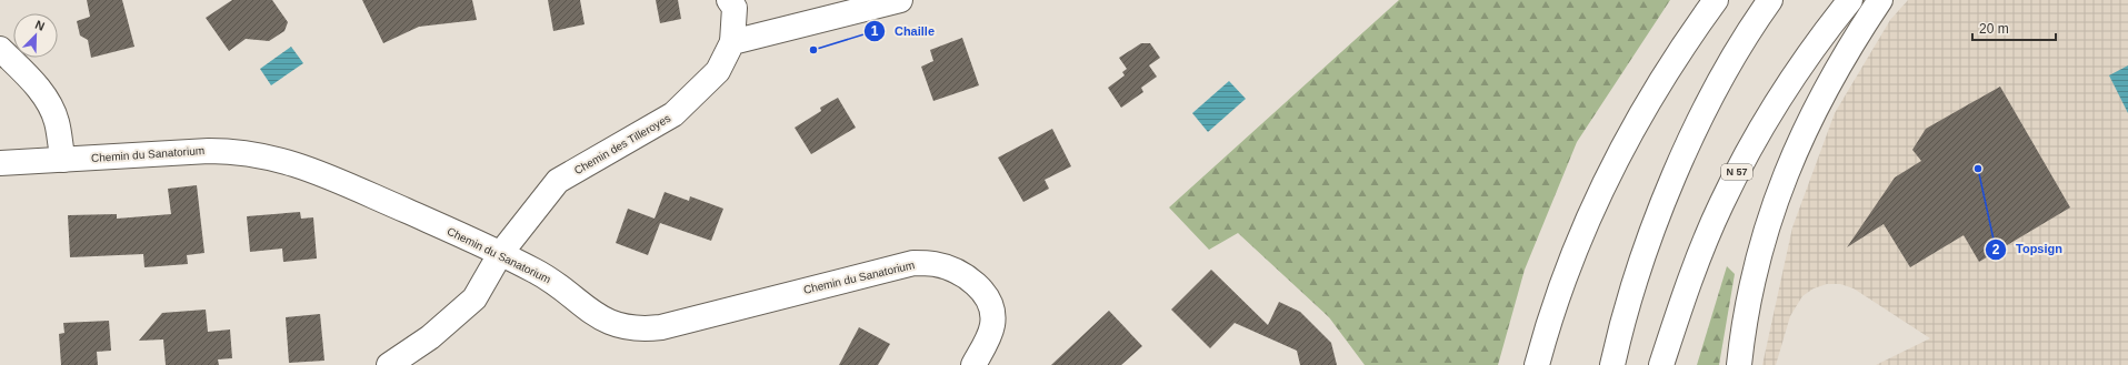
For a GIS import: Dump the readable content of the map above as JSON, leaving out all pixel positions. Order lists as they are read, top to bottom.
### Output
{
  "streets": {
    "main road": ["Chemin des Tilleroyes", "Chemin du Sanatorium", "N 57"]
  },
  "crossings": [
    ["Chemin des Tilleroyes", "Chemin du Sanatorium"]
  ],
  "places": ["Chaille", "Topsign"],
  "scale_bar": "20 m",
  "north": "top right"
}
